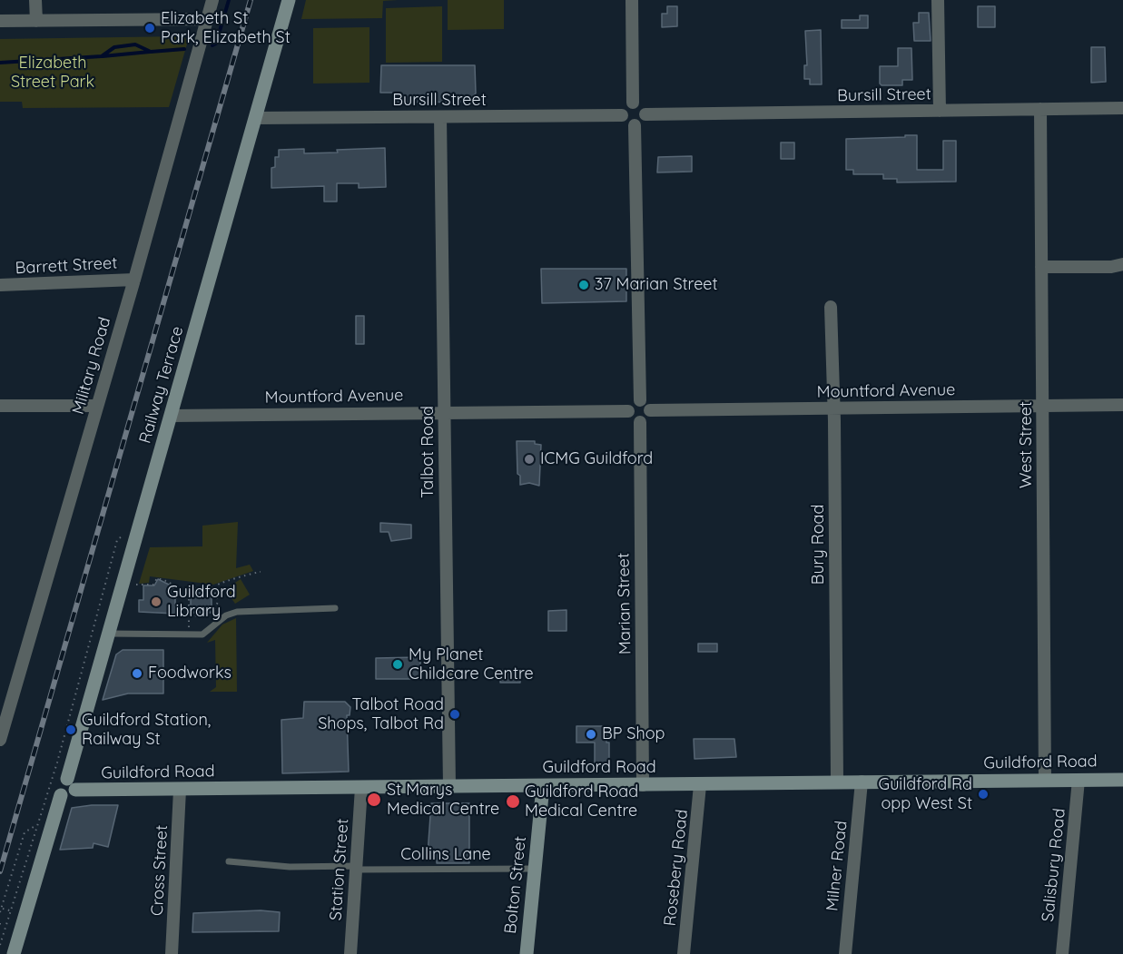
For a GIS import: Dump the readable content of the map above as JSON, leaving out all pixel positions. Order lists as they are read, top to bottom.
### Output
{
  "streets": {
    "street": [
      "Bursill Street",
      "Barrett Street",
      "Military Road",
      "Railway Terrace",
      "Mountford Avenue",
      "West Street",
      "Talbot Road",
      "Bury Road",
      "Marian Street",
      "Guildford Road",
      "Salisbury Road",
      "Milner Road",
      "Rosebery Road",
      "Station Street",
      "Cross Street",
      "Bolton Street"
    ],
    "lane": ["Collins Lane"]
  },
  "crossings": [
    ["Bursill Street", "Railway Terrace"],
    ["Bursill Street", "West Street"],
    ["Bursill Street", "Talbot Road"],
    ["Barrett Street", "Military Road"],
    ["Railway Terrace", "Mountford Avenue"],
    ["Railway Terrace", "Guildford Road"],
    ["Mountford Avenue", "West Street"],
    ["Mountford Avenue", "Talbot Road"],
    ["Mountford Avenue", "Bury Road"],
    ["Mountford Avenue", "Marian Street"],
    ["West Street", "Guildford Road"],
    ["Talbot Road", "Guildford Road"],
    ["Bury Road", "Guildford Road"],
    ["Marian Street", "Guildford Road"],
    ["Guildford Road", "Salisbury Road"],
    ["Guildford Road", "Milner Road"],
    ["Guildford Road", "Rosebery Road"],
    ["Guildford Road", "Station Street"],
    ["Guildford Road", "Cross Street"],
    ["Guildford Road", "Bolton Street"],
    ["Collins Lane", "Station Street"],
    ["Collins Lane", "Bolton Street"]
  ],
  "parks": ["Elizabeth Street Park"],
  "places": [
    "Elizabeth St Park, Elizabeth St",
    "37 Marian Street",
    "ICMG Guildford",
    "Guildford Library",
    "My Planet Childcare Centre",
    "Foodworks",
    "Talbot Road Shops, Talbot Rd",
    "Guildford Station, Railway St",
    "BP Shop",
    "Guildford Rd opp West St",
    "St Marys Medical Centre",
    "Guildford Road Medical Centre"
  ]
}
